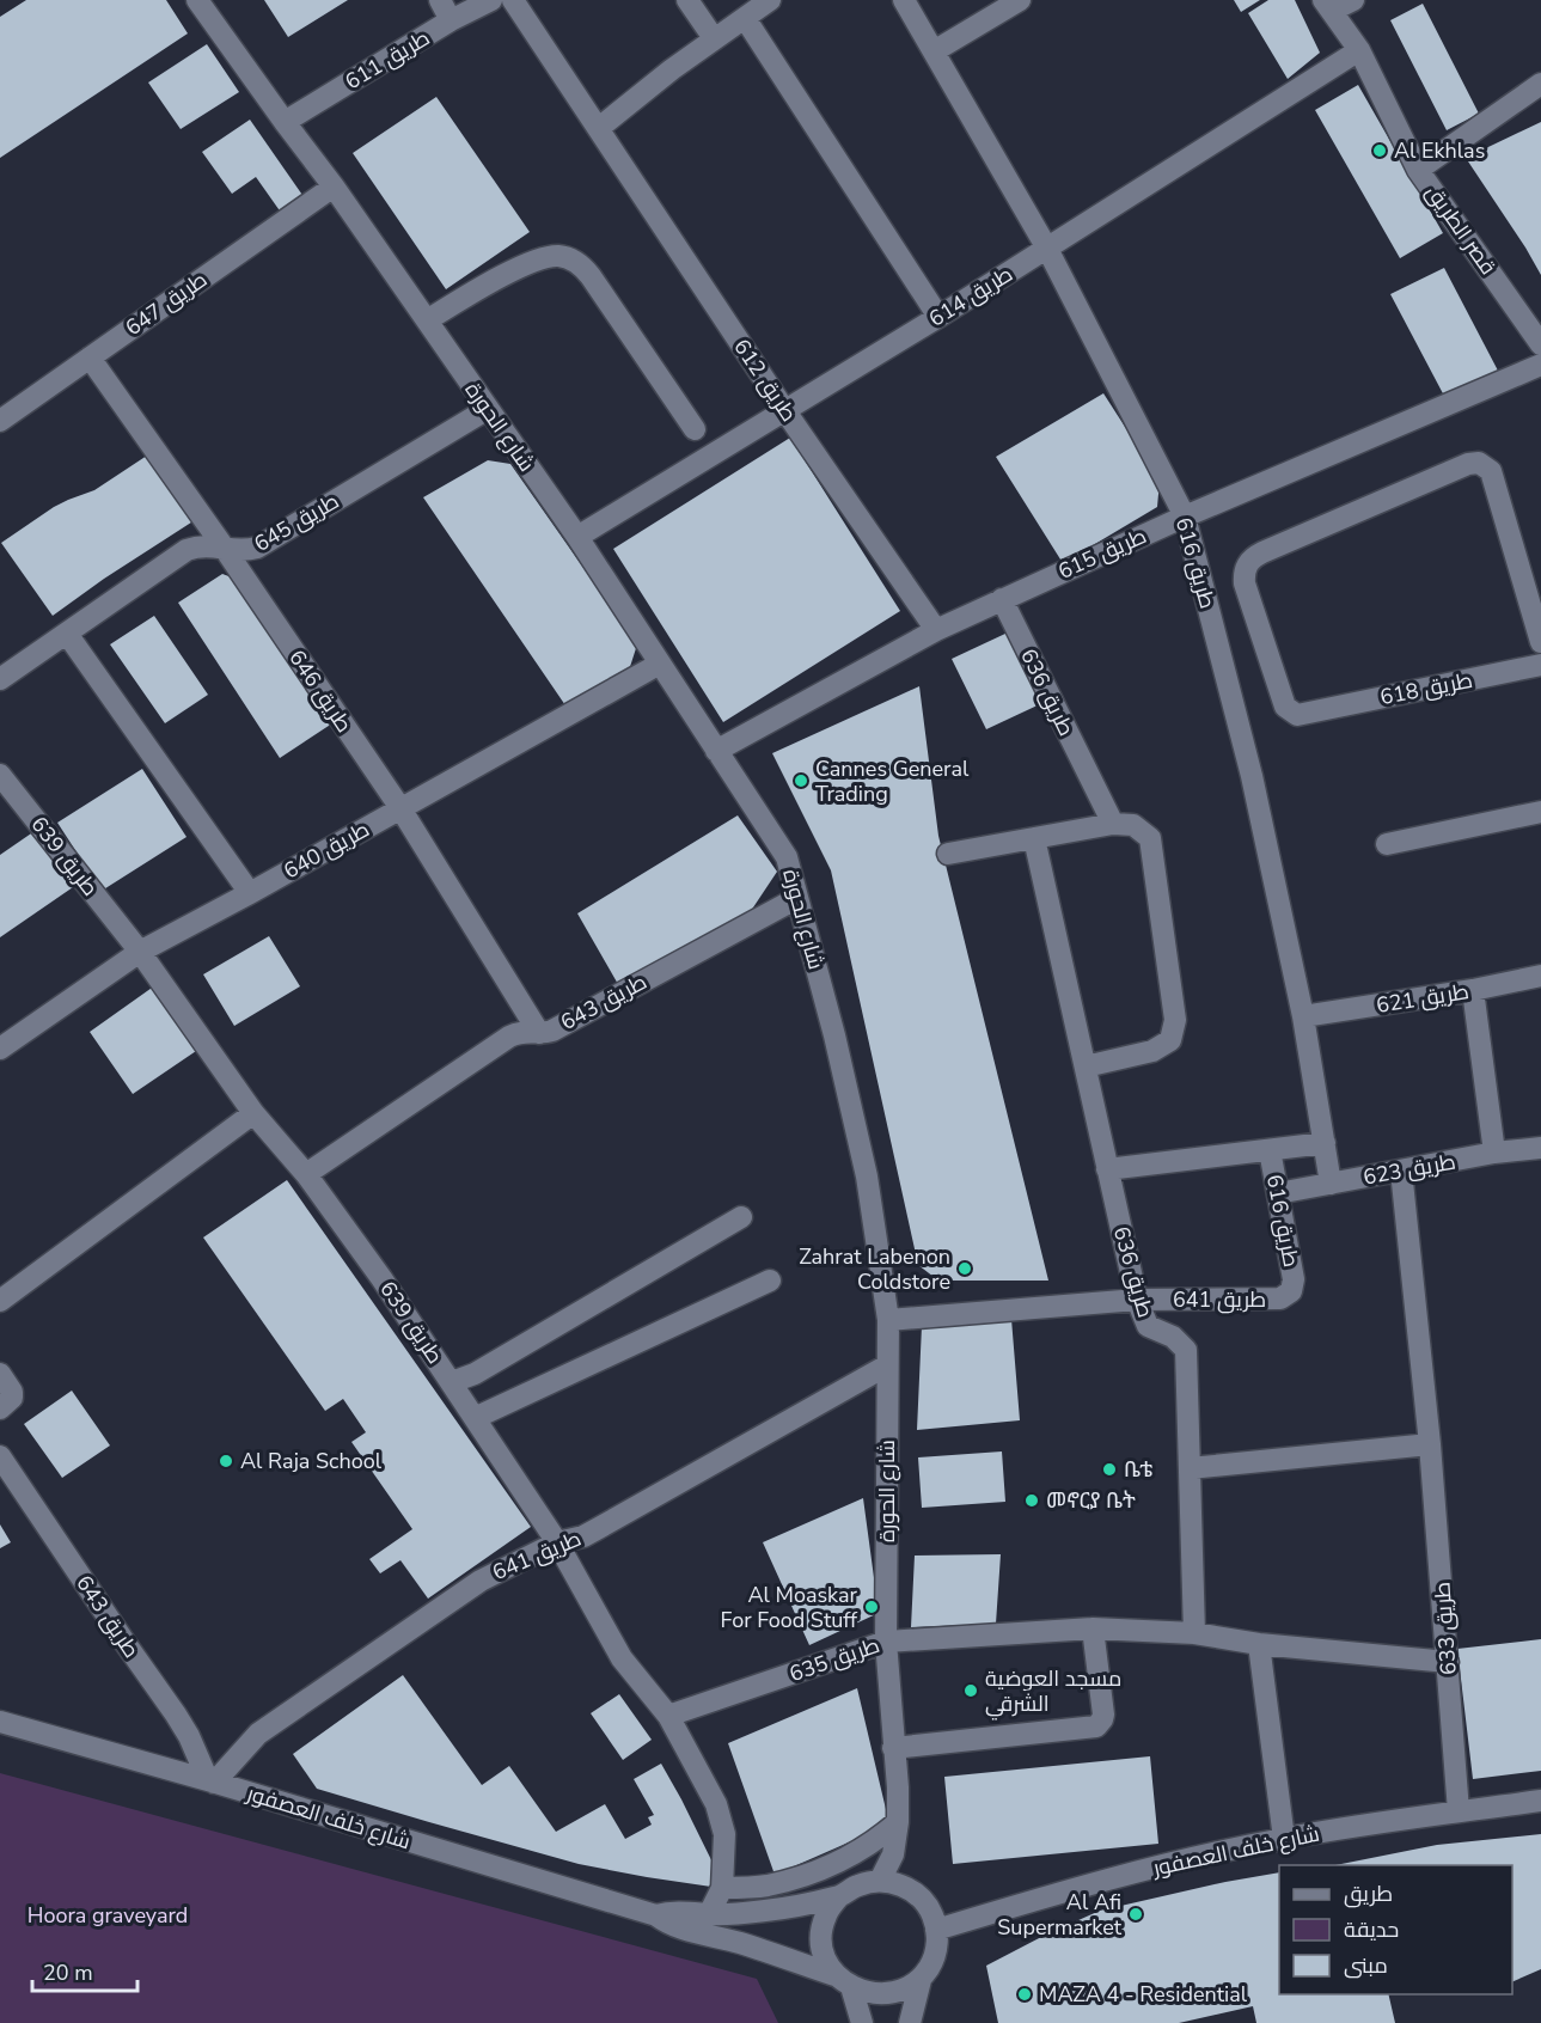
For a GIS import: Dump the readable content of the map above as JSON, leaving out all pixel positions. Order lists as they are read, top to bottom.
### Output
{
  "streets": {
    "street": [
      "طريق 611",
      "قصر الطريق",
      "طريق 614",
      "طريق 647",
      "طريق 612",
      "شارع الحورة",
      "طريق 645",
      "طريق 615",
      "طريق 616",
      "طريق 618",
      "طريق 646",
      "طريق 636",
      "طريق 640",
      "طريق 639",
      "طريق 621",
      "طريق 643",
      "طريق 623",
      "طريق 641",
      "طريق 633",
      "طريق 635",
      "شارع خلف العصفور"
    ]
  },
  "crossings": [
    ["طريق 611", "شارع الحورة"],
    ["قصر الطريق", "طريق 614"],
    ["طريق 614", "طريق 612"],
    ["طريق 614", "شارع الحورة"],
    ["طريق 614", "طريق 616"],
    ["طريق 647", "شارع الحورة"],
    ["طريق 647", "طريق 646"],
    ["طريق 612", "طريق 615"],
    ["شارع الحورة", "طريق 645"],
    ["شارع الحورة", "طريق 615"],
    ["شارع الحورة", "طريق 640"],
    ["شارع الحورة", "طريق 643"],
    ["شارع الحورة", "طريق 641"],
    ["شارع الحورة", "طريق 635"],
    ["شارع الحورة", "شارع خلف العصفور"],
    ["طريق 645", "طريق 646"],
    ["طريق 615", "طريق 616"],
    ["طريق 615", "طريق 636"],
    ["طريق 616", "طريق 621"],
    ["طريق 616", "طريق 623"],
    ["طريق 616", "طريق 641"],
    ["طريق 646", "طريق 640"],
    ["طريق 646", "طريق 643"],
    ["طريق 636", "طريق 641"],
    ["طريق 636", "طريق 635"],
    ["طريق 640", "طريق 639"],
    ["طريق 639", "طريق 643"],
    ["طريق 639", "طريق 641"],
    ["طريق 639", "طريق 635"],
    ["طريق 639", "شارع خلف العصفور"],
    ["طريق 643", "طريق 641"],
    ["طريق 643", "شارع خلف العصفور"],
    ["طريق 623", "طريق 633"],
    ["طريق 641", "شارع خلف العصفور"],
    ["طريق 633", "طريق 635"],
    ["طريق 633", "شارع خلف العصفور"]
  ],
  "parks": ["Hoora graveyard"],
  "places": [
    "Al Ekhlas",
    "Cannes General Trading",
    "Zahrat Labenon Coldstore",
    "Al Raja School",
    "ቤቴ",
    "መኖርያ ቤት",
    "Al Moaskar For Food Stuff",
    "مسجد العوضية الشرقي",
    "Al Afi Supermarket",
    "MAZA 4 - Residential"
  ],
  "legend": ["طريق", "حديقة", "مبنى"],
  "scale_bar": "20 m"
}
